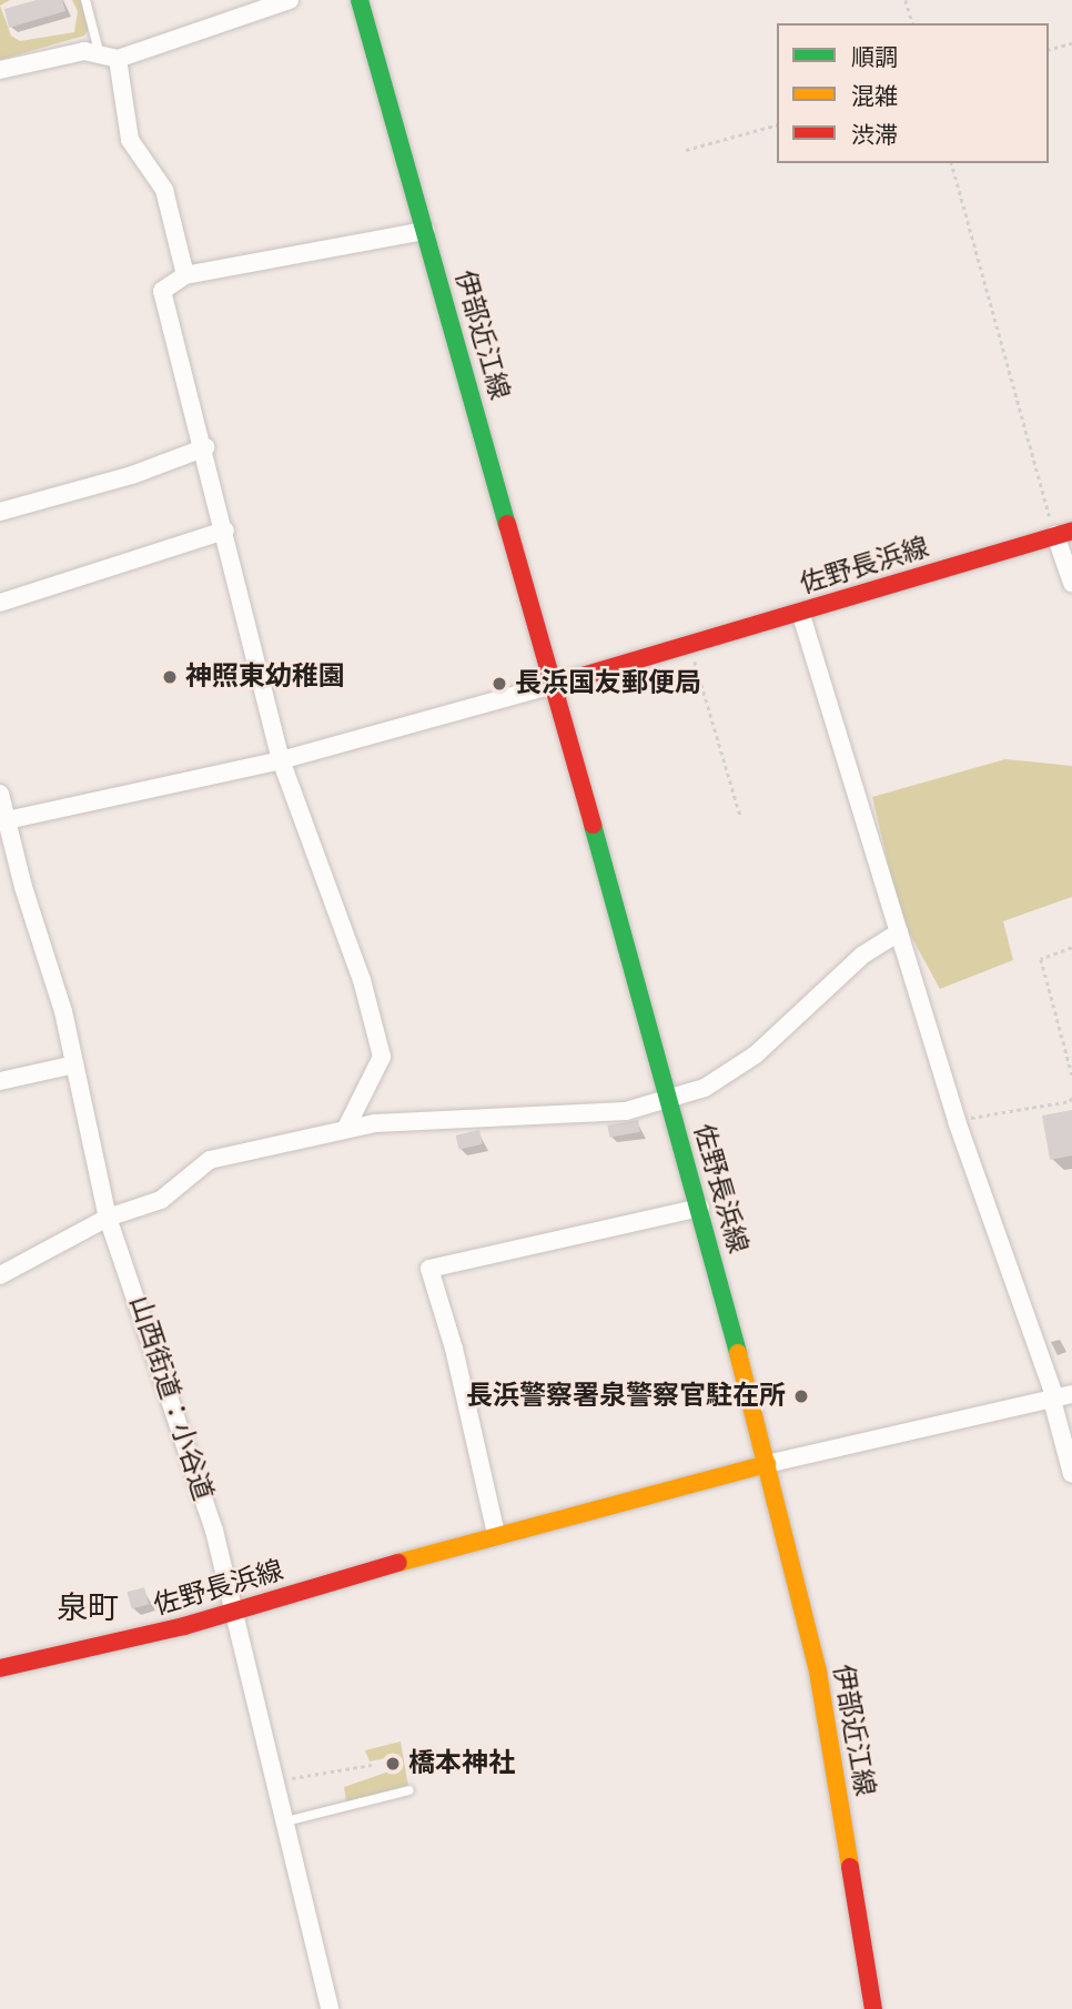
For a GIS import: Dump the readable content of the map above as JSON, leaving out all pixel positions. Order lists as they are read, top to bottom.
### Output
{
  "streets": {
    "main road": ["伊部近江線", "佐野長浜線"],
    "street": ["山西街道：小谷道"]
  },
  "crossings": [
    ["伊部近江線", "佐野長浜線"],
    ["佐野長浜線", "山西街道：小谷道"]
  ],
  "districts": ["泉町"],
  "places": [
    "神照東幼稚園",
    "長浜国友郵便局",
    "長浜警察署泉警察官駐在所",
    "橋本神社"
  ],
  "legend": ["順調", "混雑", "渋滞"]
}
